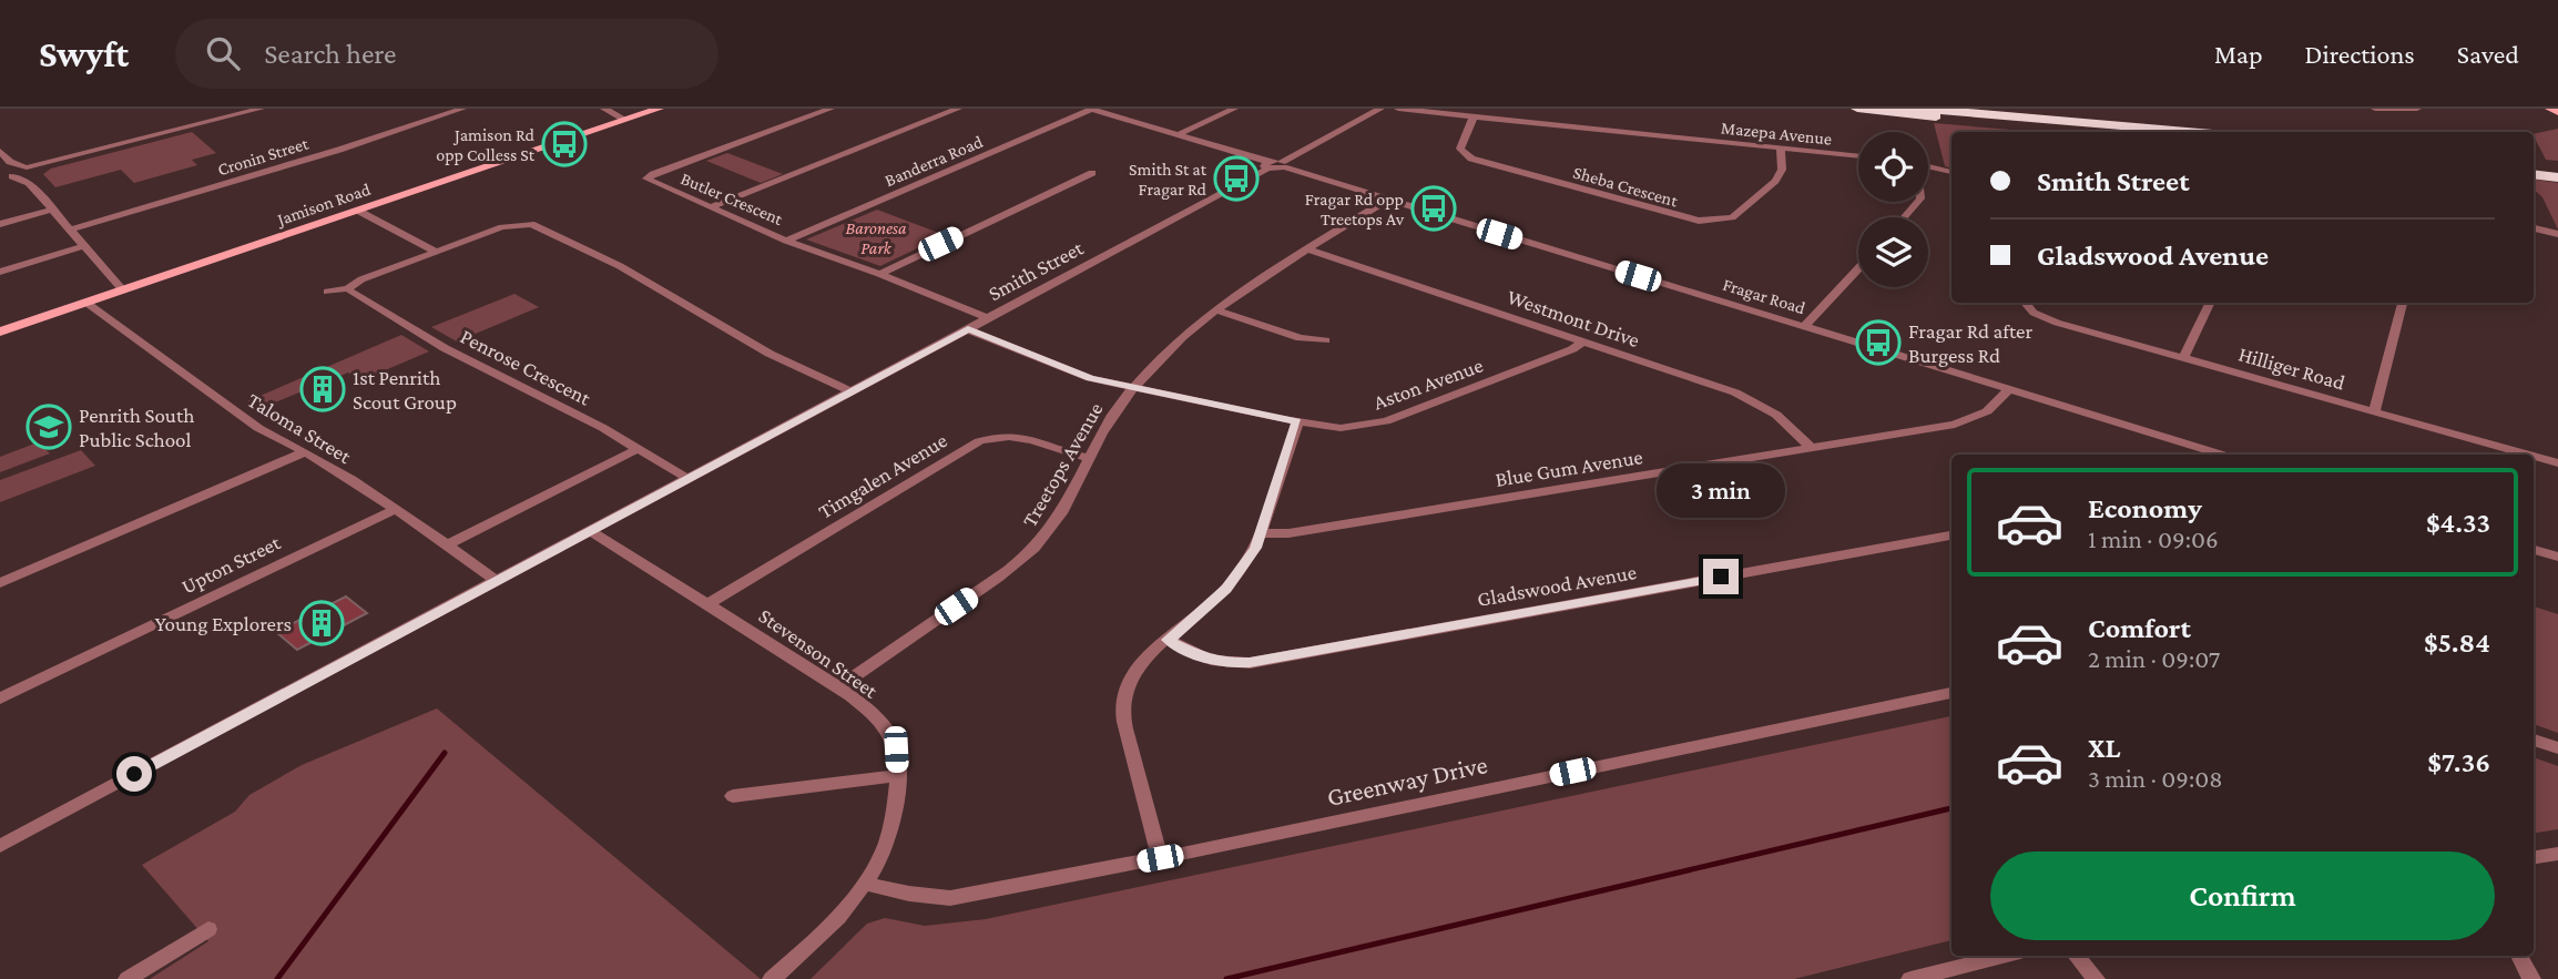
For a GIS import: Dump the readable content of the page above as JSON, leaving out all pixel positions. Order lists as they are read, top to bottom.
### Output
{
  "streets": {
    "main road": ["Jamison Road"],
    "street": [
      "Mazepa Avenue",
      "Cronin Street",
      "Banderra Road",
      "Sheba Crescent",
      "Butler Crescent",
      "Smith Street",
      "Fragar Road",
      "Westmont Drive",
      "Penrose Crescent",
      "Hilliger Road",
      "Aston Avenue",
      "Taloma Street",
      "Treetops Avenue",
      "Blue Gum Avenue",
      "Timgalen Avenue",
      "Upton Street",
      "Gladswood Avenue",
      "Stevenson Street",
      "Greenway Drive"
    ]
  },
  "crossings": [
    ["Mazepa Avenue", "Sheba Crescent"],
    ["Banderra Road", "Butler Crescent"],
    ["Butler Crescent", "Smith Street"],
    ["Jamison Road", "Taloma Street"],
    ["Smith Street", "Penrose Crescent"],
    ["Smith Street", "Aston Avenue"],
    ["Smith Street", "Taloma Street"],
    ["Smith Street", "Stevenson Street"],
    ["Fragar Road", "Treetops Avenue"],
    ["Fragar Road", "Blue Gum Avenue"],
    ["Westmont Drive", "Aston Avenue"],
    ["Westmont Drive", "Treetops Avenue"],
    ["Westmont Drive", "Blue Gum Avenue"],
    ["Aston Avenue", "Treetops Avenue"],
    ["Taloma Street", "Upton Street"],
    ["Treetops Avenue", "Timgalen Avenue"],
    ["Treetops Avenue", "Stevenson Street"],
    ["Timgalen Avenue", "Stevenson Street"],
    ["Stevenson Street", "Greenway Drive"]
  ],
  "parks": ["Baronesa Park"],
  "places": {
    "bus stop": [
      "Jamison Rd opp Colless St",
      "Smith St at Fragar Rd",
      "Fragar Rd opp Treetops Av",
      "Fragar Rd after Burgess Rd"
    ],
    "building": ["1st Penrith Scout Group", "Young Explorers"],
    "school or university": ["Penrith South Public School"]
  },
  "page": {
    "header": "Swyft",
    "search": "Search here",
    "nav": ["Map", "Directions", "Saved"],
    "banner": ["Smith Street", "Gladswood Avenue"],
    "bubble": "3 min",
    "list": [
      {
        "name": "Economy",
        "note": "1 min · 09:06",
        "value": "$4.33"
      },
      {
        "name": "Comfort",
        "note": "2 min · 09:07",
        "value": "$5.84"
      },
      {
        "name": "XL",
        "note": "3 min · 09:08",
        "value": "$7.36"
      }
    ],
    "buttons": "Confirm"
  }
}
